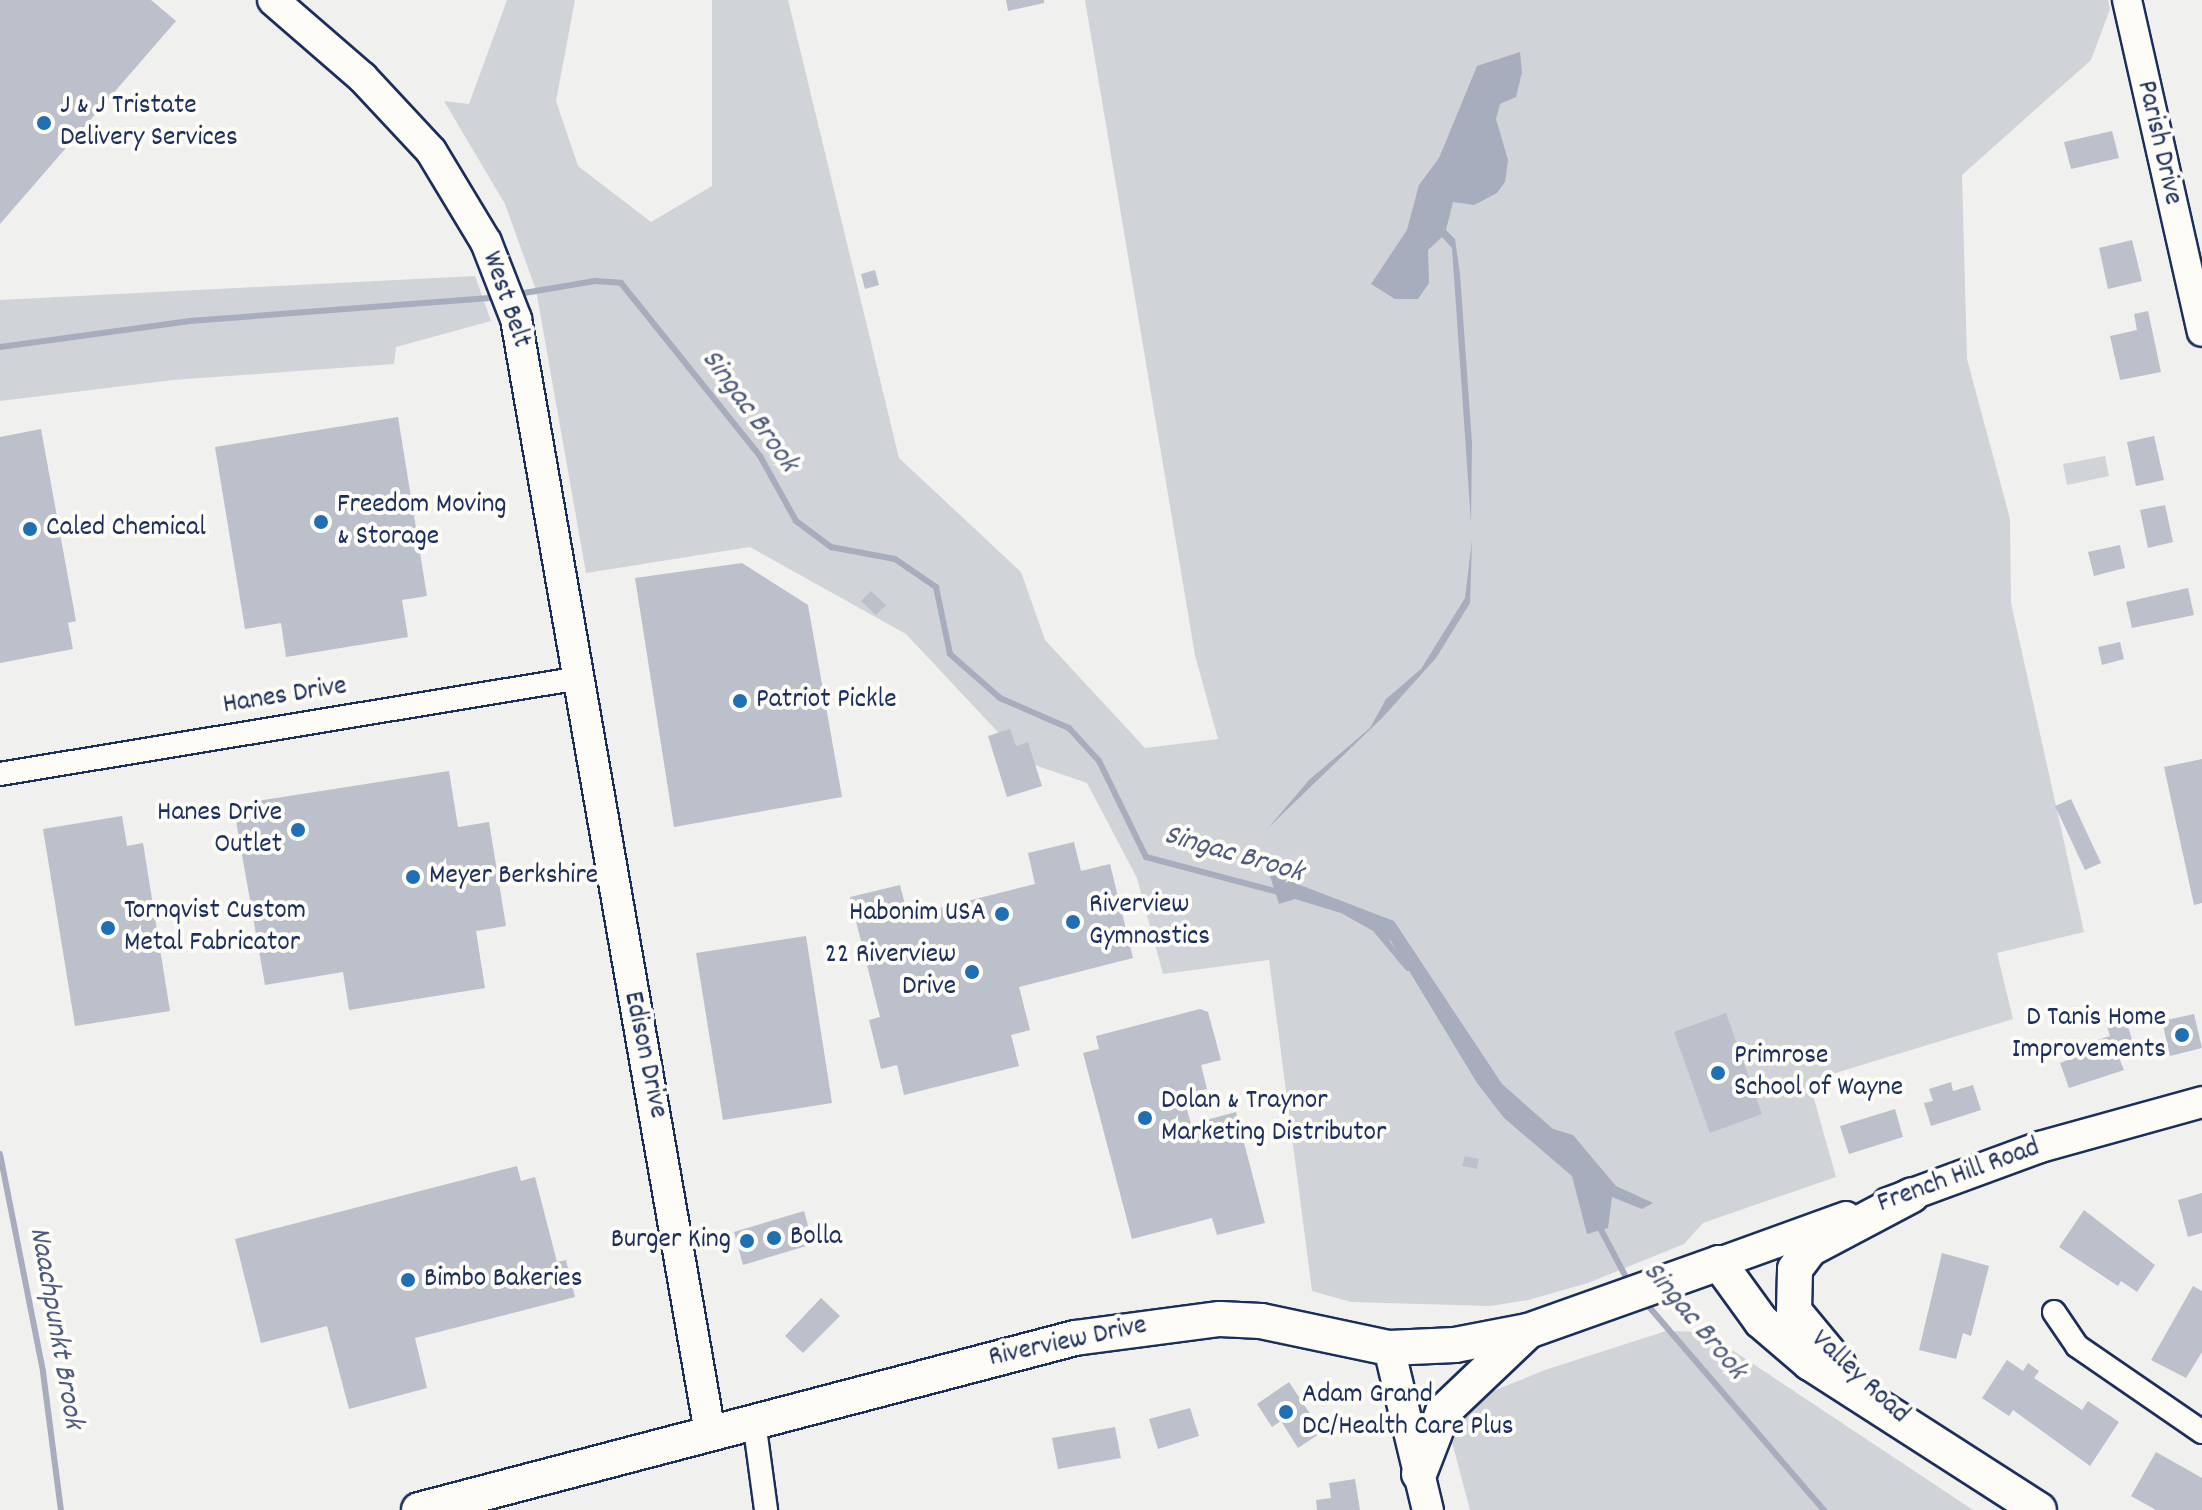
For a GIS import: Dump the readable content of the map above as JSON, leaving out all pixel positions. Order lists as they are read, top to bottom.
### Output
{
  "streets": {
    "main road": [
      "West Belt",
      "Edison Drive",
      "French Hill Road",
      "Riverview Drive",
      "Valley Road"
    ],
    "street": ["Parish Drive", "Hanes Drive"]
  },
  "crossings": [
    ["West Belt", "Hanes Drive"],
    ["West Belt", "Edison Drive"],
    ["Hanes Drive", "Edison Drive"],
    ["Edison Drive", "Riverview Drive"],
    ["French Hill Road", "Riverview Drive"],
    ["French Hill Road", "Valley Road"],
    ["Riverview Drive", "Valley Road"]
  ],
  "water": ["Singac Brook", "Naachpunkt Brook"],
  "places": [
    "J & J Tristate Delivery Services",
    "Freedom Moving & Storage",
    "Caled Chemical",
    "Patriot Pickle",
    "Hanes Drive Outlet",
    "Meyer Berkshire",
    "Habonim USA",
    "Riverview Gymnastics",
    "Tornqvist Custom Metal Fabricator",
    "22 Riverview Drive",
    "D Tanis Home Improvements",
    "Primrose School of Wayne",
    "Dolan & Traynor Marketing Distributor",
    "Bolla",
    "Burger King",
    "Bimbo Bakeries",
    "Adam Grand DC/Health Care Plus"
  ]
}
